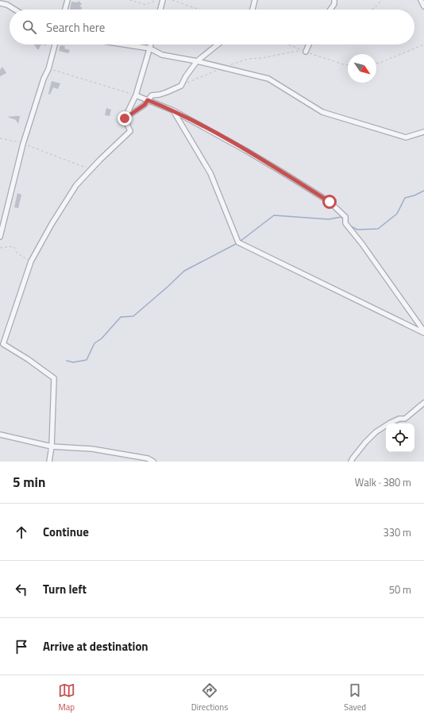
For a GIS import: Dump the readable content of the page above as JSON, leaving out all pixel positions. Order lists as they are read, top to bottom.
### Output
{
  "north": "bottom right",
  "page": {
    "search": "Search here",
    "heading": ["5 min", "Walk · 380 m"],
    "list": [
      ["Continue", "330 m"],
      ["Turn left", "50 m"],
      "Arrive at destination"
    ],
    "nav": ["Map", "Directions", "Saved"]
  }
}
